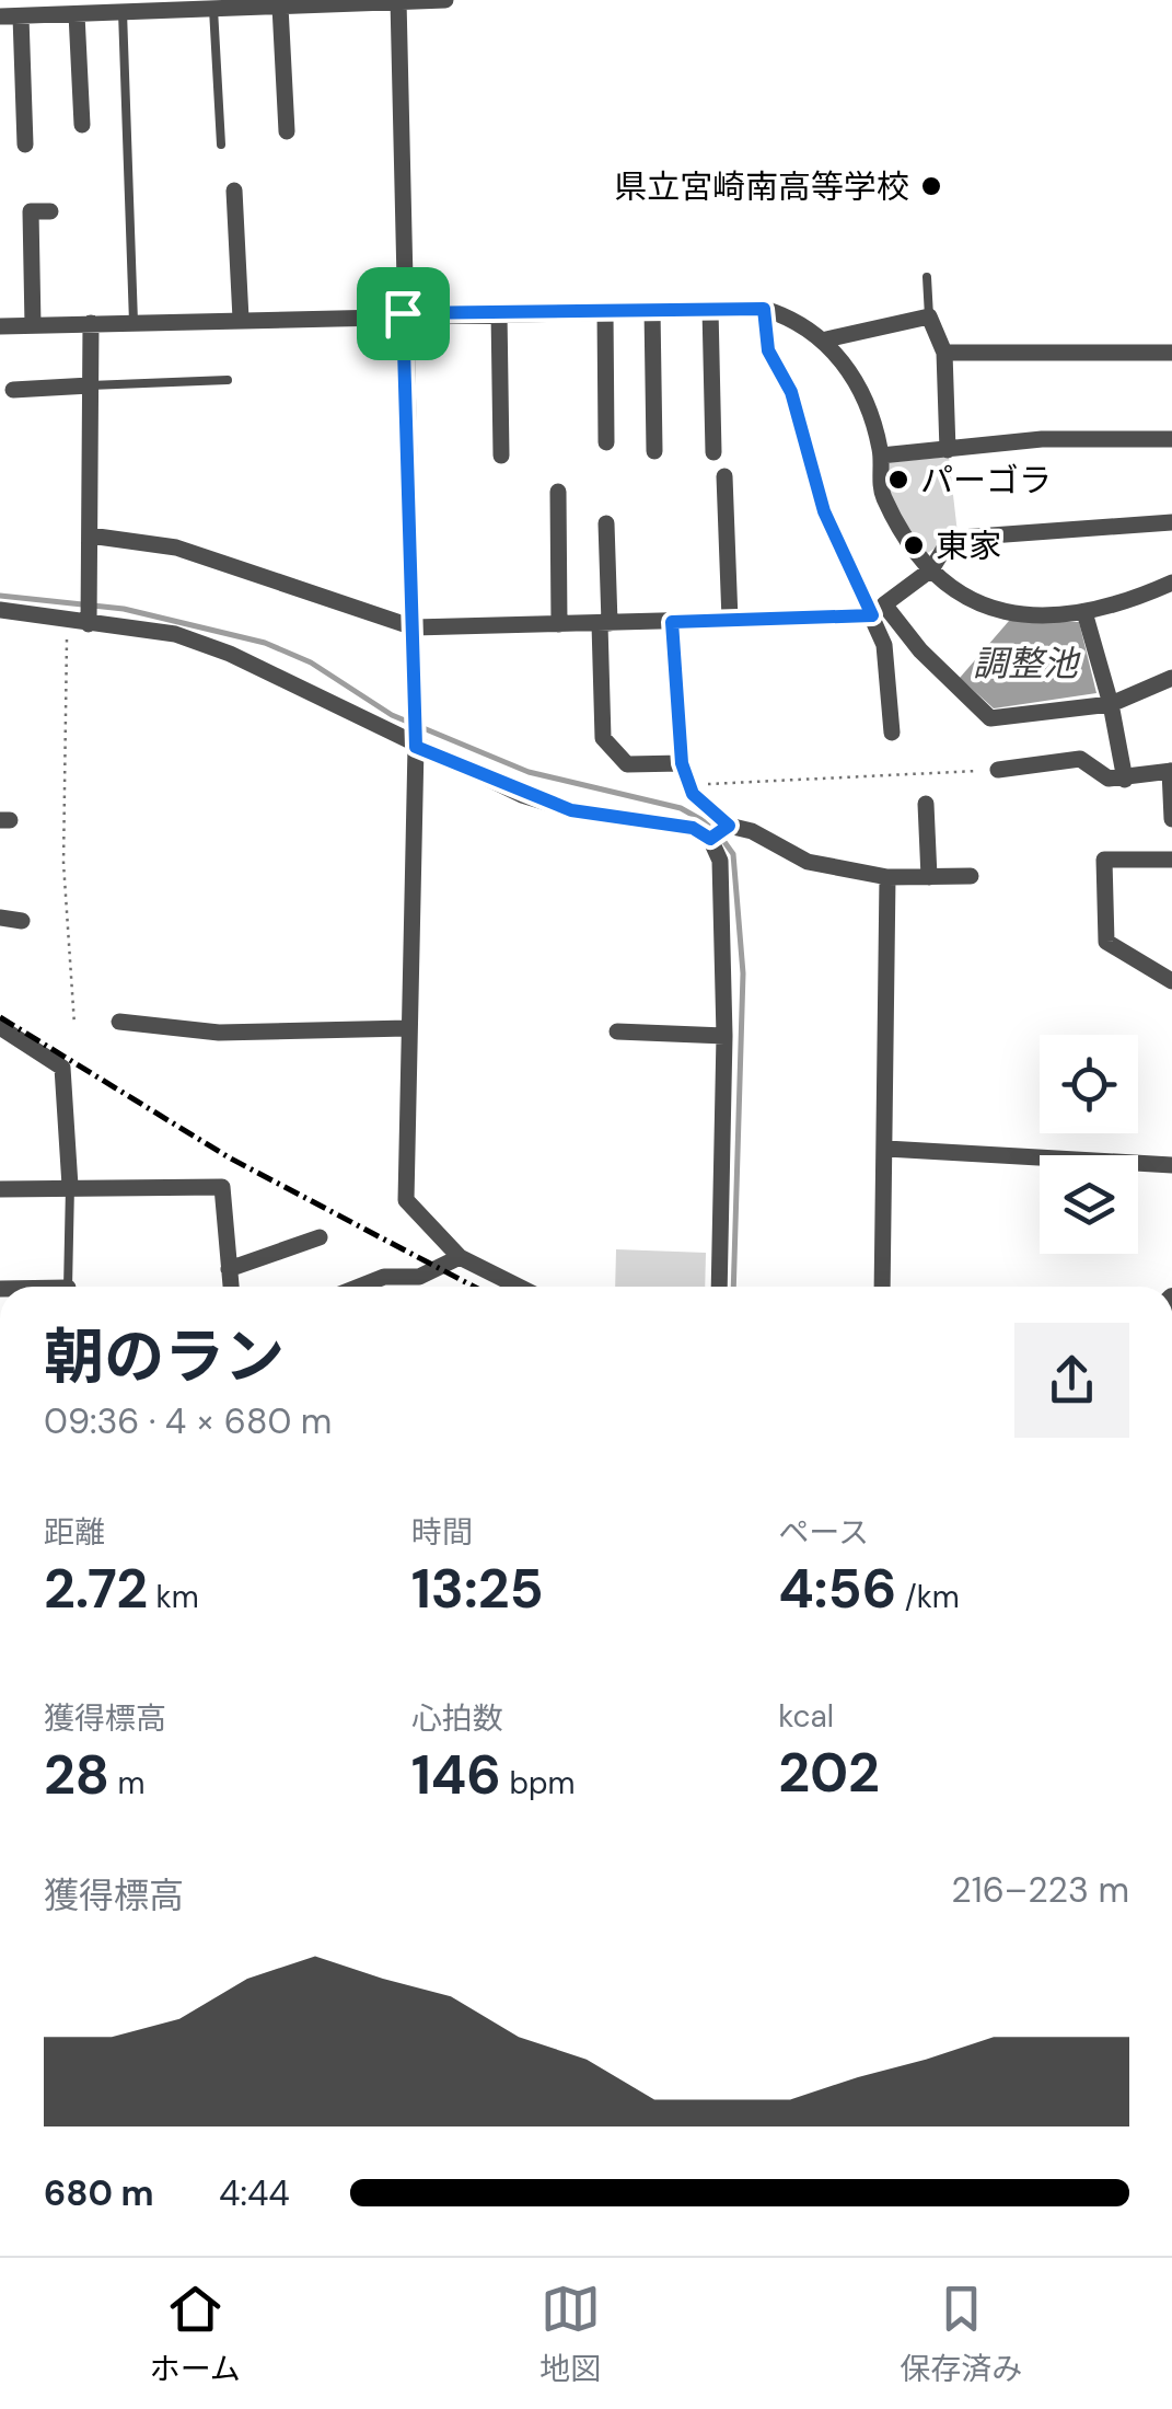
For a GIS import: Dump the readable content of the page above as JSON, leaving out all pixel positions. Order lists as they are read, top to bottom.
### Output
{
  "water": ["調整池"],
  "places": ["県立宮崎南高等学校", "パーゴラ", "東家"],
  "page": {
    "heading": ["朝のラン", "09:36 · 4 × 680 m"],
    "stats": [
      ["距離", "2.72 km"],
      ["時間", "13:25"],
      ["ペース", "4:56 /km"],
      ["獲得標高", "28 m"],
      ["心拍数", "146 bpm"],
      ["kcal", "202"]
    ],
    "chart": ["獲得標高", "216–223 m"],
    "list": [
      {
        "name": "680 m",
        "note": "4:44"
      }
    ],
    "tabs": ["ホーム", "地図", "保存済み"]
  }
}
